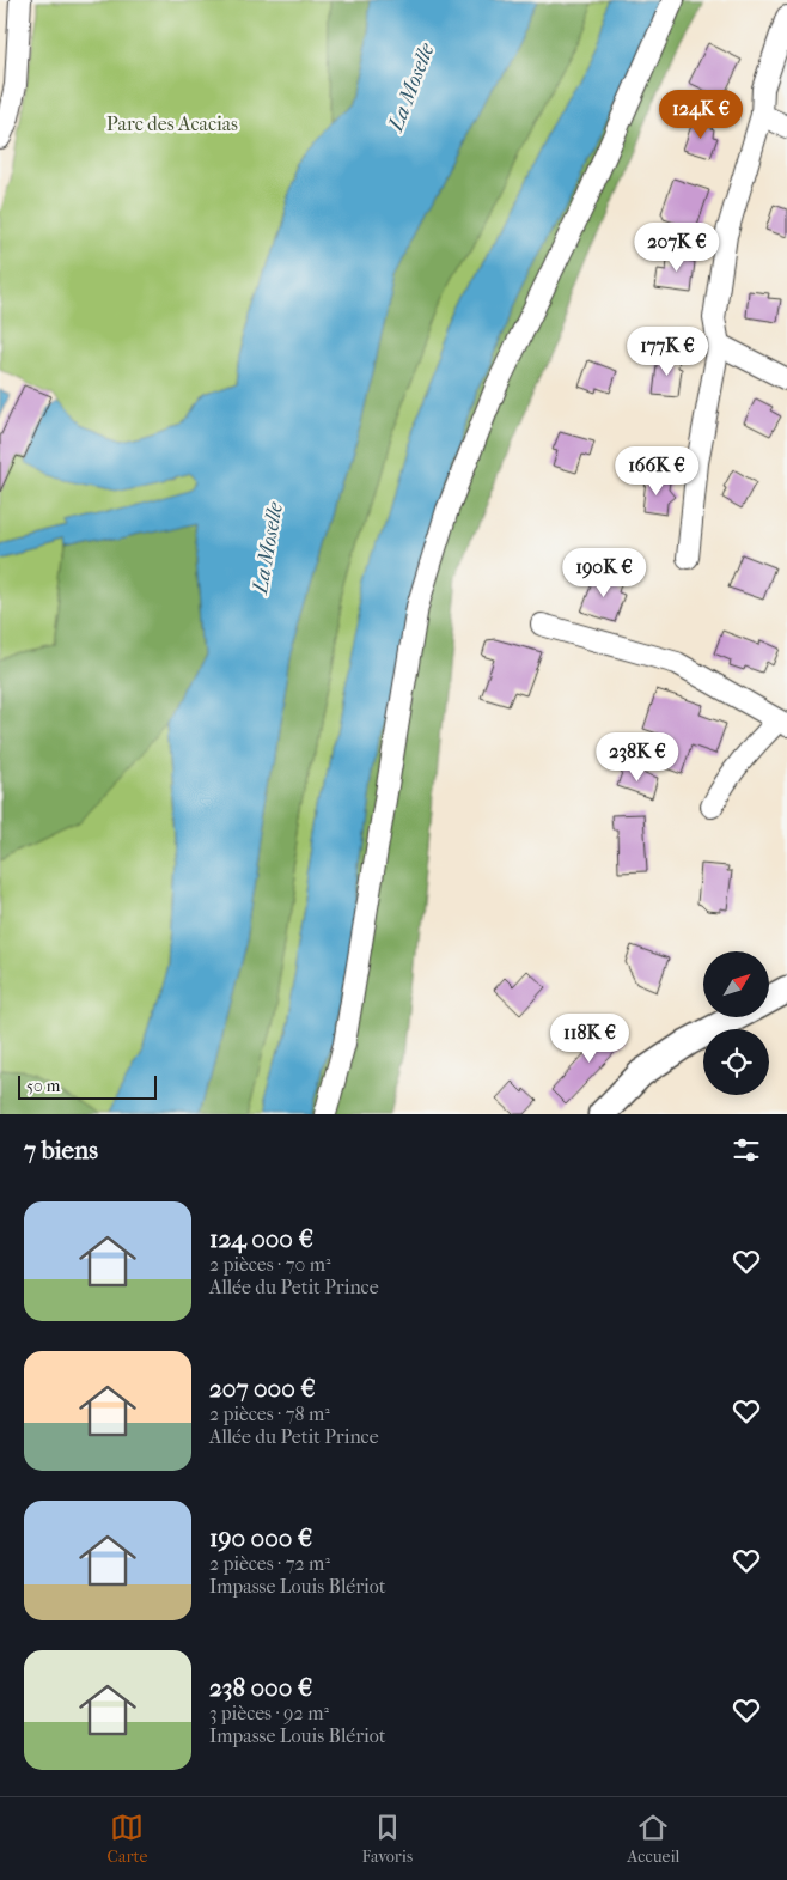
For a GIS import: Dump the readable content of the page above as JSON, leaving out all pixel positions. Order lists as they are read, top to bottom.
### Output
{
  "water": ["La Moselle"],
  "parks": ["Parc des Acacias"],
  "scale_bar": "50 m",
  "north": "top right",
  "page": {
    "price": [
      "124K €",
      "207K €",
      "177K €",
      "166K €",
      "190K €",
      "238K €",
      "118K €"
    ],
    "scale": "50 m",
    "heading": "7 biens",
    "list": [
      {
        "name": "124 000 €",
        "note": "2 pièces · 70 m² · Allée du Petit Prince"
      },
      {
        "name": "207 000 €",
        "note": "2 pièces · 78 m² · Allée du Petit Prince"
      },
      {
        "name": "190 000 €",
        "note": "2 pièces · 72 m² · Impasse Louis Blériot"
      },
      {
        "name": "238 000 €",
        "note": "3 pièces · 92 m² · Impasse Louis Blériot"
      }
    ],
    "tabs": ["Carte", "Favoris", "Accueil"]
  }
}
